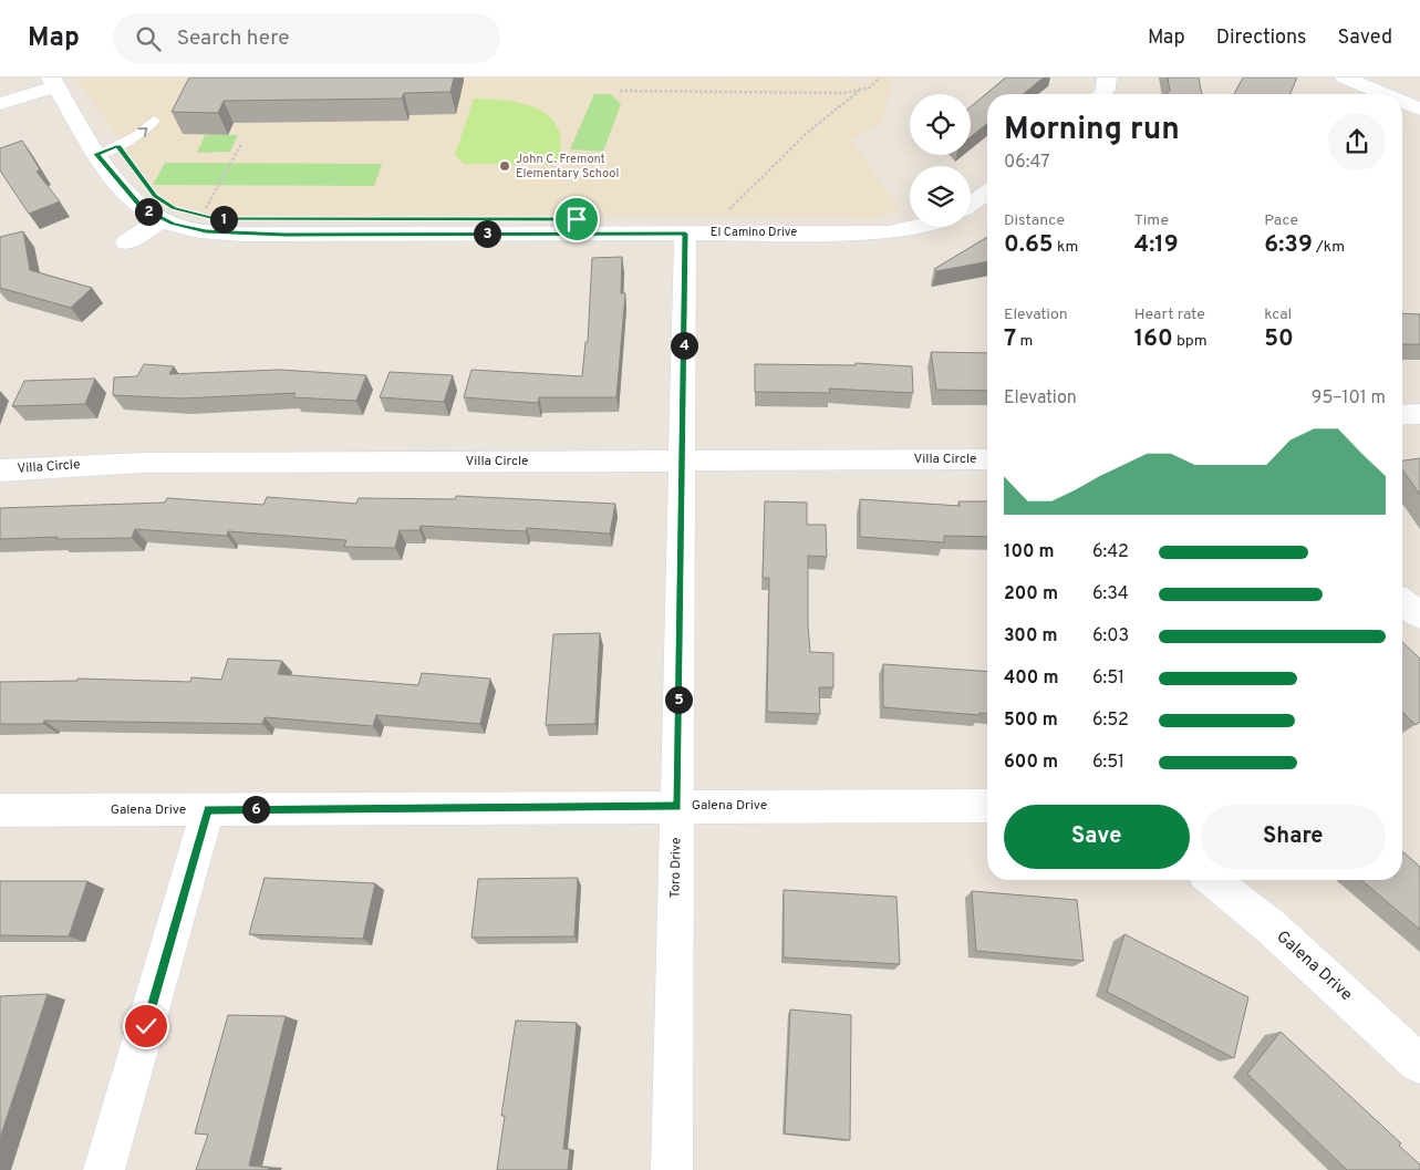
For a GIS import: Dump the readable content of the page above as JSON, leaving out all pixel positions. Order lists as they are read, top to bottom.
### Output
{
  "streets": {
    "street": [
      "El Camino Drive",
      "Villa Circle",
      "Galena Drive",
      "Toro Drive"
    ]
  },
  "crossings": [
    ["El Camino Drive", "Toro Drive"],
    ["Villa Circle", "Toro Drive"],
    ["Galena Drive", "Toro Drive"]
  ],
  "places": ["John C. Fremont Elementary School"],
  "page": {
    "header": "Map",
    "search": "Search here",
    "nav": ["Map", "Directions", "Saved"],
    "heading": ["Morning run", "06:47"],
    "stats": [
      ["Distance", "0.65 km"],
      ["Time", "4:19"],
      ["Pace", "6:39 /km"],
      ["Elevation", "7 m"],
      ["Heart rate", "160 bpm"],
      ["kcal", "50"]
    ],
    "pins": [
      "2",
      "1",
      "3",
      "4",
      "5",
      "6"
    ],
    "chart": ["Elevation", "95–101 m"],
    "list": [
      {
        "name": "100 m",
        "note": "6:42"
      },
      {
        "name": "200 m",
        "note": "6:34"
      },
      {
        "name": "300 m",
        "note": "6:03"
      },
      {
        "name": "400 m",
        "note": "6:51"
      },
      {
        "name": "500 m",
        "note": "6:52"
      },
      {
        "name": "600 m",
        "note": "6:51"
      }
    ],
    "buttons": ["Save", "Share"]
  }
}
